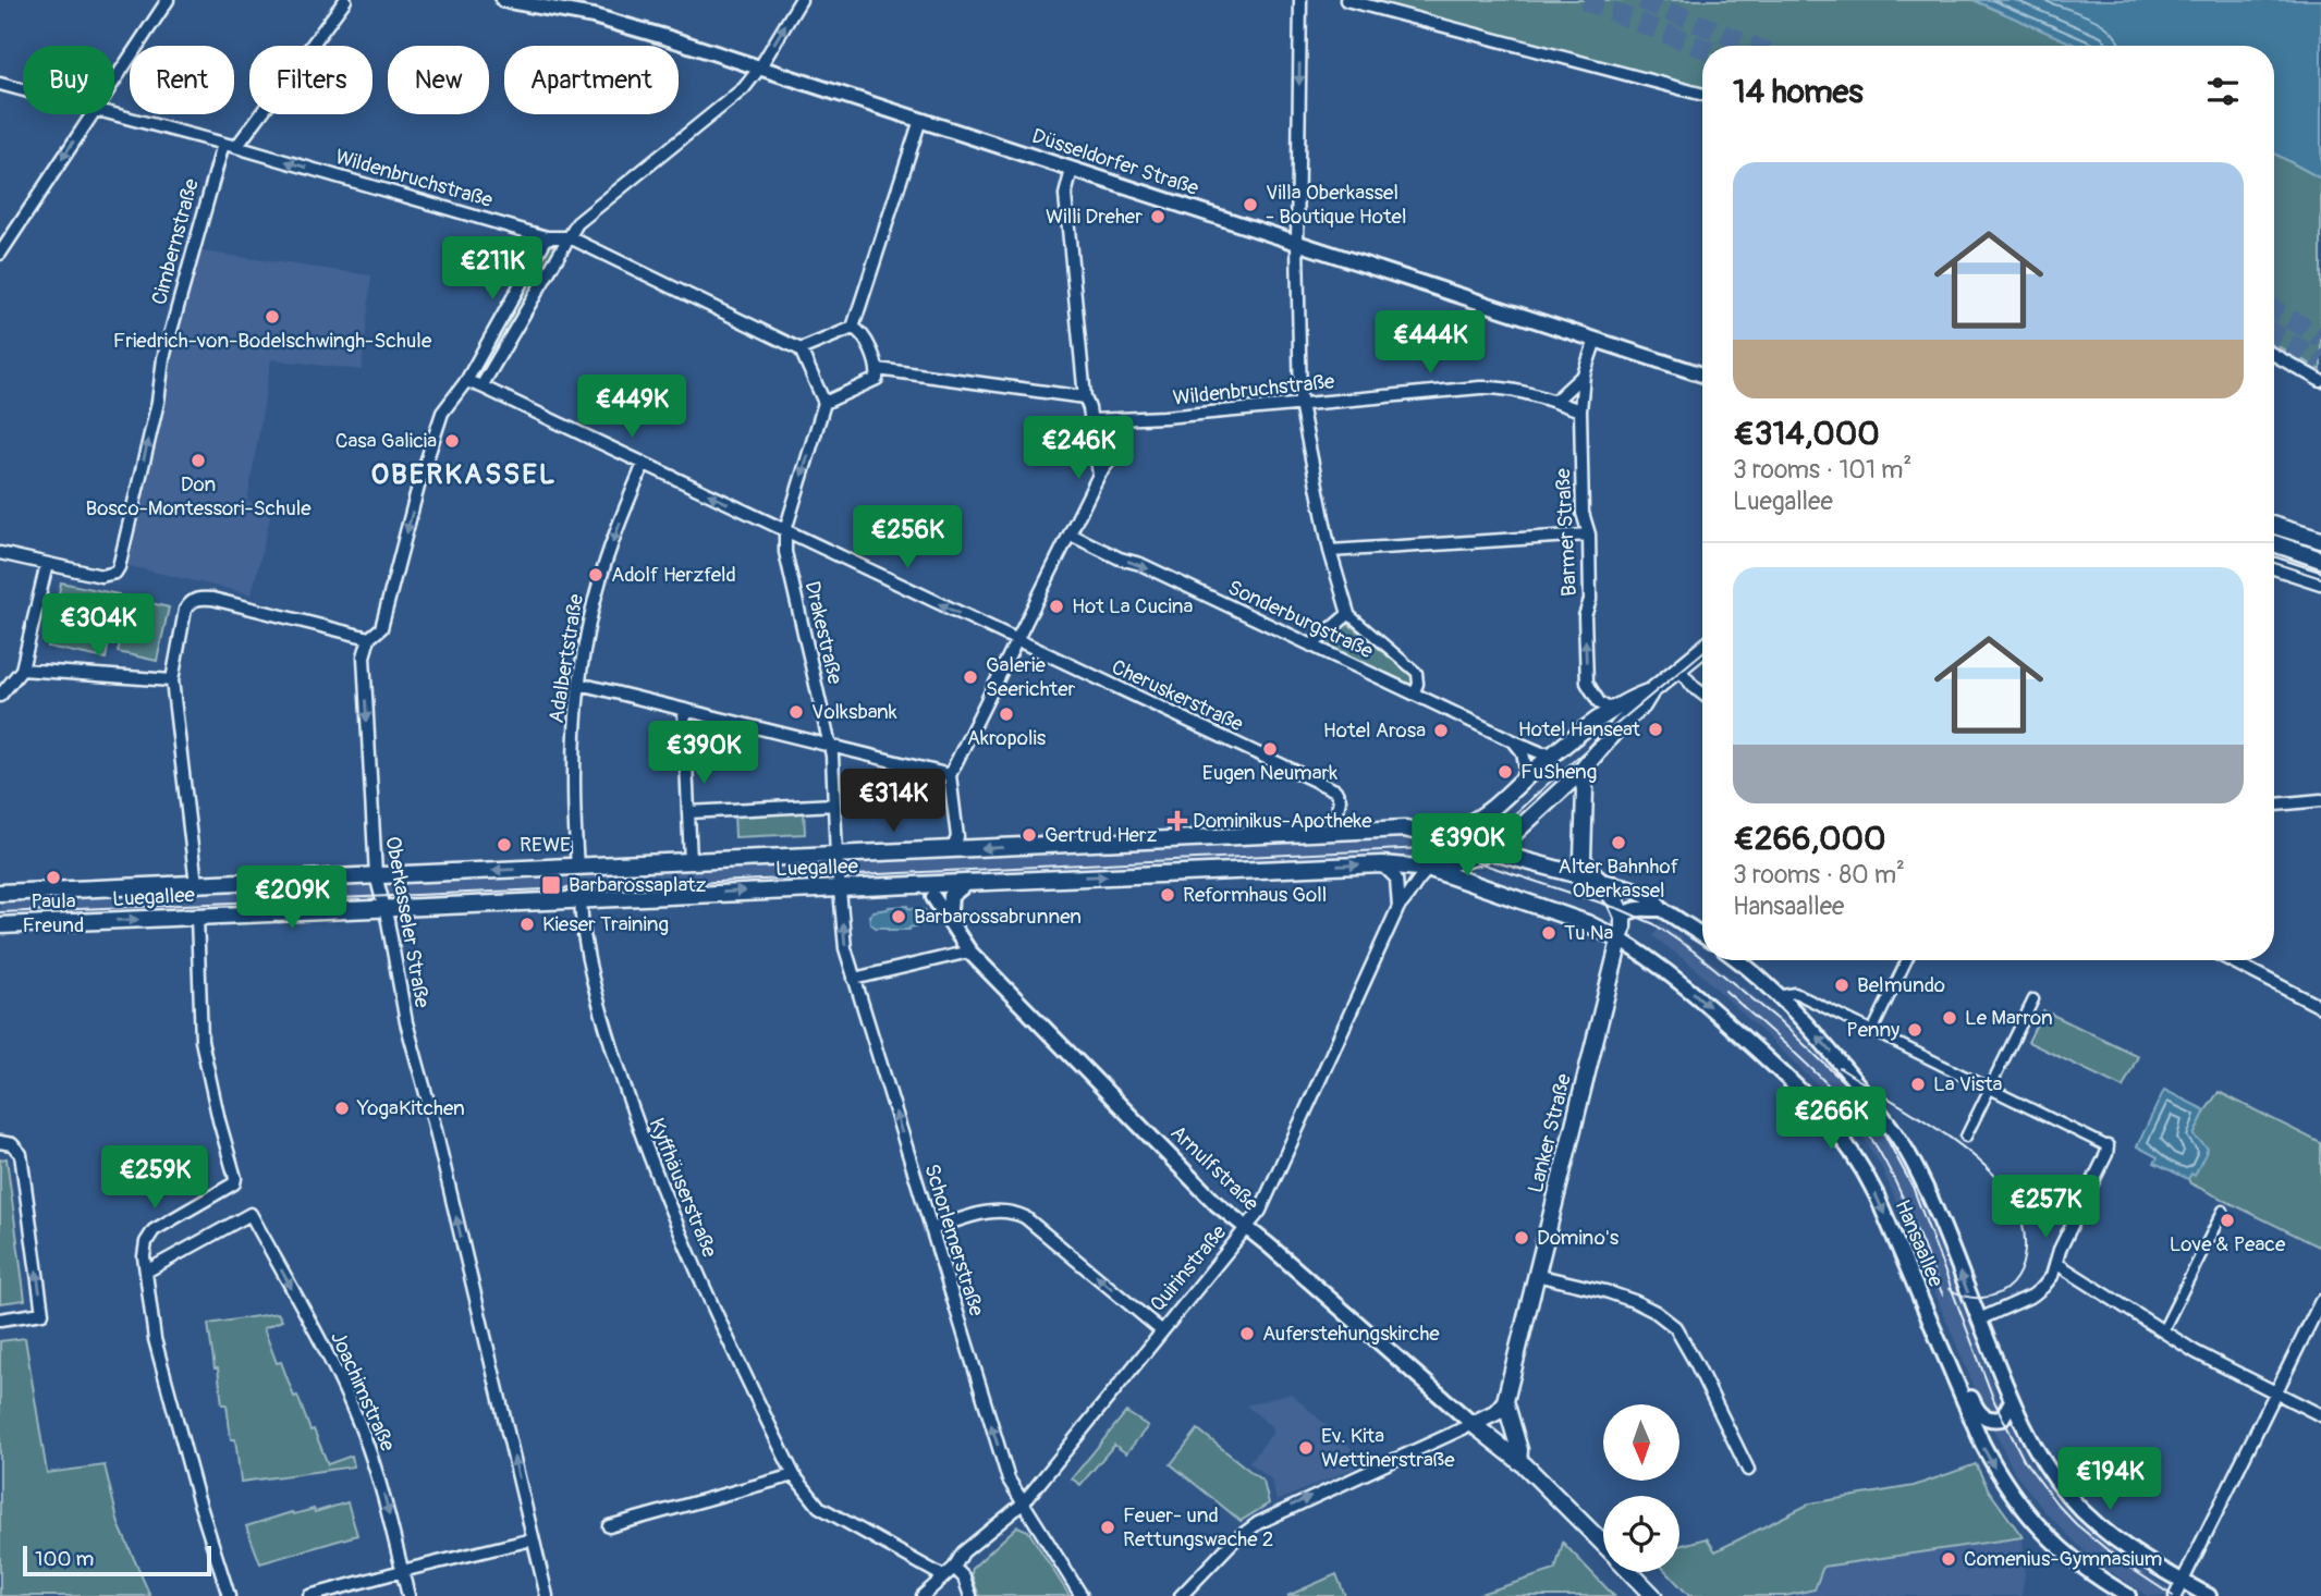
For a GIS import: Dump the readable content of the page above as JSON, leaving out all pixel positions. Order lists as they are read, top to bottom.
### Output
{
  "streets": {
    "main road": ["Luegallee", "Lanker Straße"],
    "street": [
      "Düsseldorfer Straße",
      "Wildenbruchstraße",
      "Cimbernstraße",
      "Barmer Straße",
      "Sonderburgstraße",
      "Drakestraße",
      "Adalbertstraße",
      "Cheruskerstraße",
      "Oberkasseler Straße",
      "Arnulfstraße",
      "Kyffhäuserstraße",
      "Schorlemerstraße",
      "Hansaallee",
      "Quirinstraße",
      "Joachimstraße"
    ]
  },
  "crossings": [
    ["Düsseldorfer Straße", "Barmer Straße"],
    ["Wildenbruchstraße", "Cimbernstraße"],
    ["Wildenbruchstraße", "Barmer Straße"],
    ["Wildenbruchstraße", "Oberkasseler Straße"],
    ["Drakestraße", "Cheruskerstraße"],
    ["Drakestraße", "Luegallee"],
    ["Drakestraße", "Schorlemerstraße"],
    ["Adalbertstraße", "Cheruskerstraße"],
    ["Adalbertstraße", "Luegallee"],
    ["Cheruskerstraße", "Luegallee"],
    ["Cheruskerstraße", "Oberkasseler Straße"],
    ["Luegallee", "Oberkasseler Straße"],
    ["Luegallee", "Lanker Straße"],
    ["Luegallee", "Kyffhäuserstraße"],
    ["Luegallee", "Schorlemerstraße"],
    ["Luegallee", "Hansaallee"],
    ["Luegallee", "Quirinstraße"],
    ["Lanker Straße", "Hansaallee"],
    ["Arnulfstraße", "Quirinstraße"],
    ["Kyffhäuserstraße", "Quirinstraße"],
    ["Schorlemerstraße", "Quirinstraße"]
  ],
  "one_way": [
    "Cimbernstraße",
    "Barmer Straße",
    "Sonderburgstraße",
    "Adalbertstraße",
    "Cheruskerstraße",
    "Schorlemerstraße"
  ],
  "districts": ["OBERKASSEL"],
  "places": {
    "other": [
      "Villa Oberkassel - Boutique Hotel",
      "Willi Dreher",
      "Friedrich-von-Bodelschwingh-Schule",
      "Casa Galicia",
      "Don Bosco-Montessori-Schule",
      "Adolf Herzfeld",
      "Hot La Cucina",
      "Galerie Seerichter",
      "Volksbank",
      "Akropolis",
      "Hotel Hanseat",
      "Hotel Arosa",
      "Eugen Neumark",
      "FuSheng",
      "Gertrud Herz",
      "Alter Bahnhof Oberkassel",
      "REWE",
      "Paula Freund",
      "Reformhaus Goll",
      "Barbarossabrunnen",
      "Kieser Training",
      "Tu Na",
      "Belmundo",
      "Le Marron",
      "Penny",
      "La Vista",
      "YogaKitchen",
      "Love & Peace",
      "Domino's",
      "Auferstehungskirche",
      "Ev. Kita Wettinerstraße",
      "Feuer- und Rettungswache 2",
      "Comenius-Gymnasium"
    ],
    "health": ["Dominikus-Apotheke"],
    "transit": ["Barbarossaplatz"]
  },
  "scale_bar": "100 m",
  "north": "bottom",
  "page": {
    "chip": [
      "Buy",
      "Rent",
      "Filters",
      "New",
      "Apartment"
    ],
    "heading": "14 homes",
    "list": [
      {
        "name": "€314,000",
        "note": "3 rooms · 101 m² · Luegallee"
      },
      {
        "name": "€266,000",
        "note": "3 rooms · 80 m² · Hansaallee"
      }
    ],
    "price": [
      "€211K",
      "€444K",
      "€449K",
      "€246K",
      "€256K",
      "€304K",
      "€390K",
      "€314K",
      "€390K",
      "€209K",
      "€266K",
      "€259K",
      "€257K",
      "€194K"
    ],
    "scale": "100 m"
  }
}
